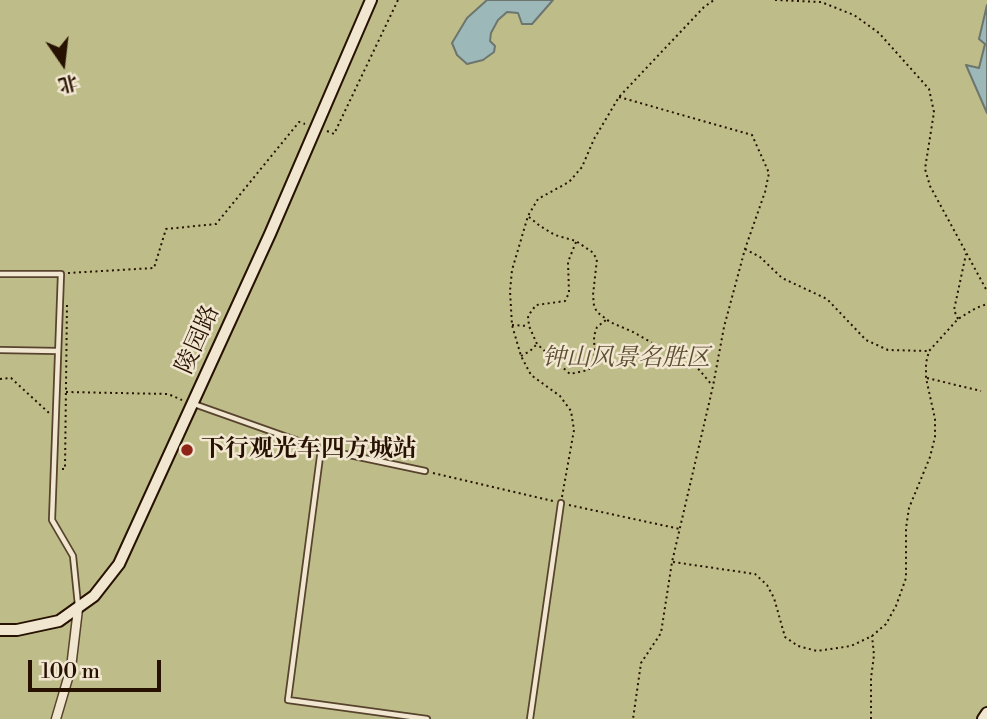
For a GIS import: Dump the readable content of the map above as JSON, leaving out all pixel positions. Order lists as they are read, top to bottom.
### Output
{
  "streets": {
    "street": ["陵园路"]
  },
  "parks": ["钟山风景名胜区"],
  "places": ["下行观光车四方城站"],
  "scale_bar": "100 m",
  "north": "bottom"
}
